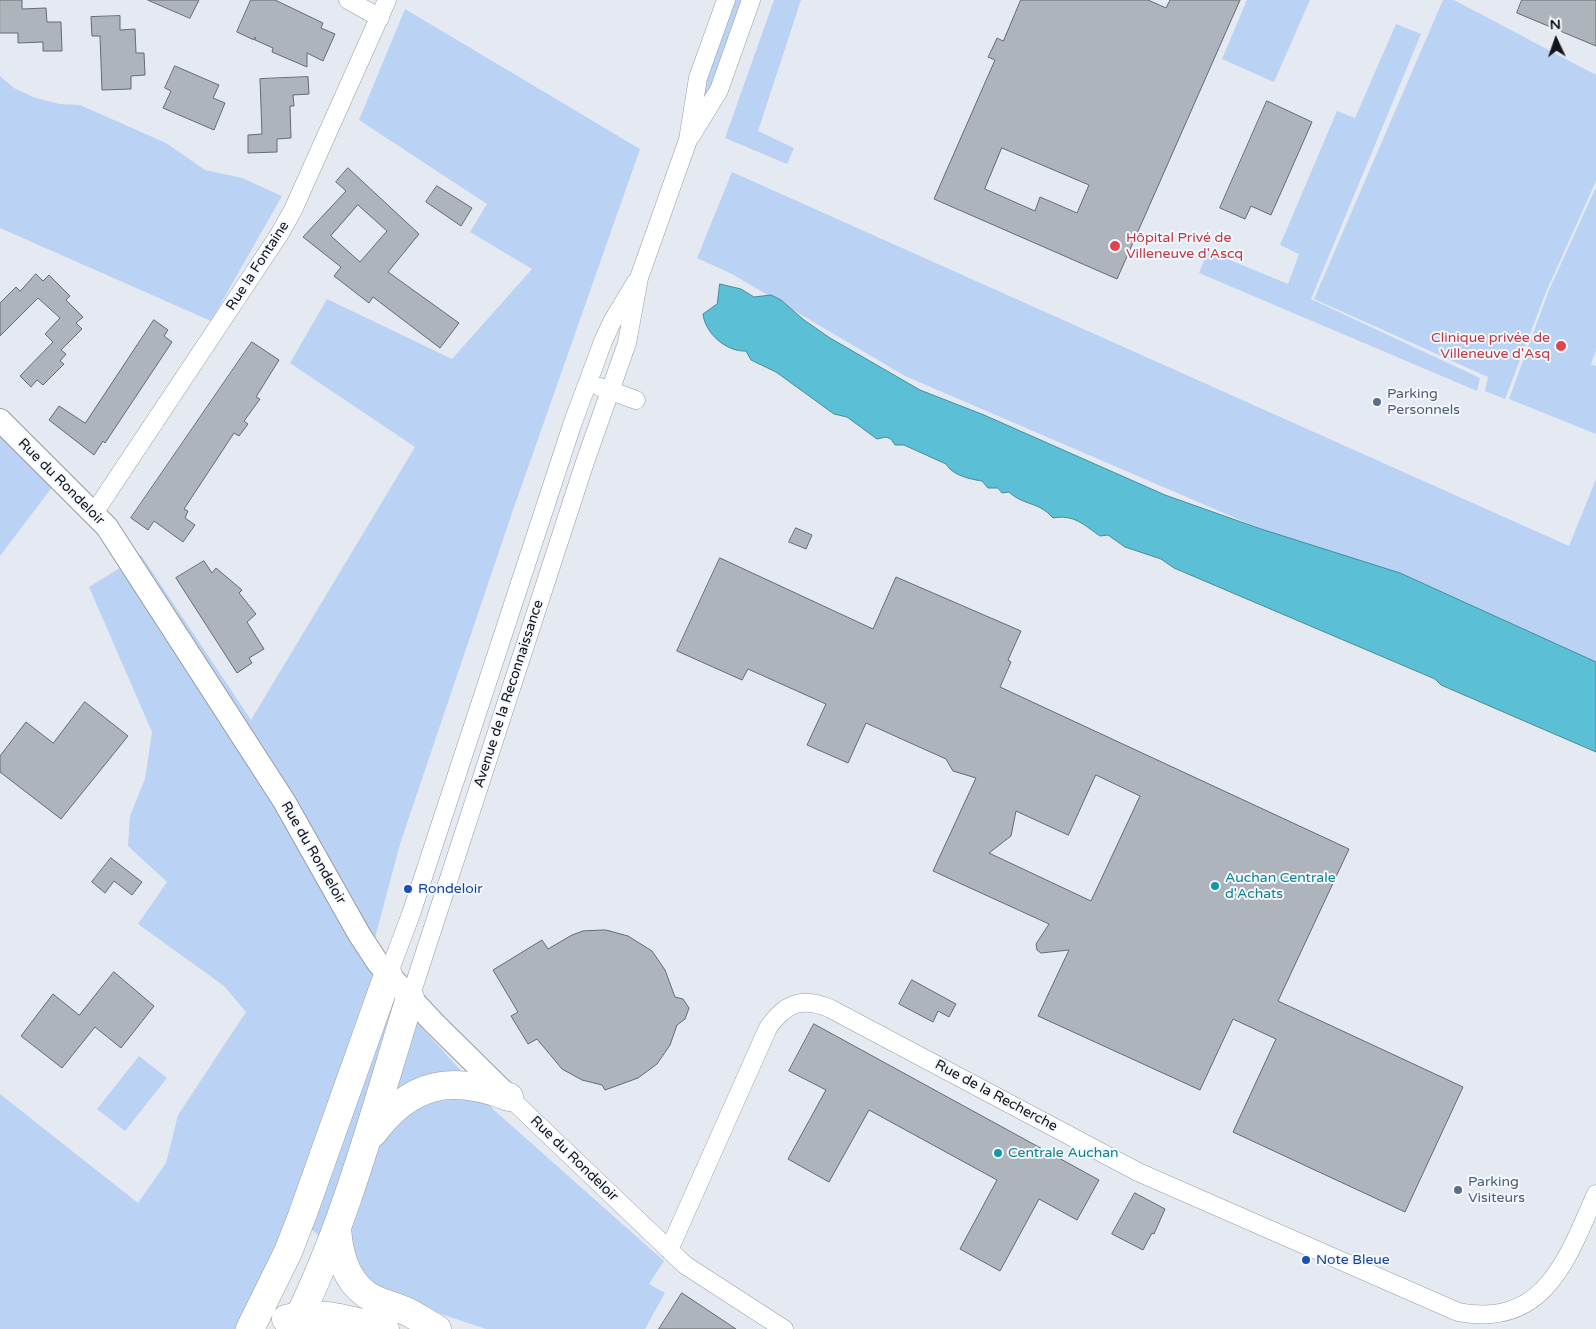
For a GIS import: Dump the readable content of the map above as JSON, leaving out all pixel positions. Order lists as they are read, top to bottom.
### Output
{
  "streets": {
    "street": [
      "Rue la Fontaine",
      "Rue du Rondeloir",
      "Avenue de la Reconnaissance",
      "Rue de la Recherche"
    ]
  },
  "crossings": [
    ["Rue la Fontaine", "Rue du Rondeloir"],
    ["Rue du Rondeloir", "Avenue de la Reconnaissance"],
    ["Rue du Rondeloir", "Rue de la Recherche"]
  ],
  "places": [
    "Hôpital Privé de Villeneuve d'Ascq",
    "Clinique privée de Villeneuve d'Asq",
    "Parking Personnels",
    "Auchan Centrale d'Achats",
    "Rondeloir",
    "Centrale Auchan",
    "Parking Visiteurs",
    "Note Bleue"
  ],
  "north": "top"
}
